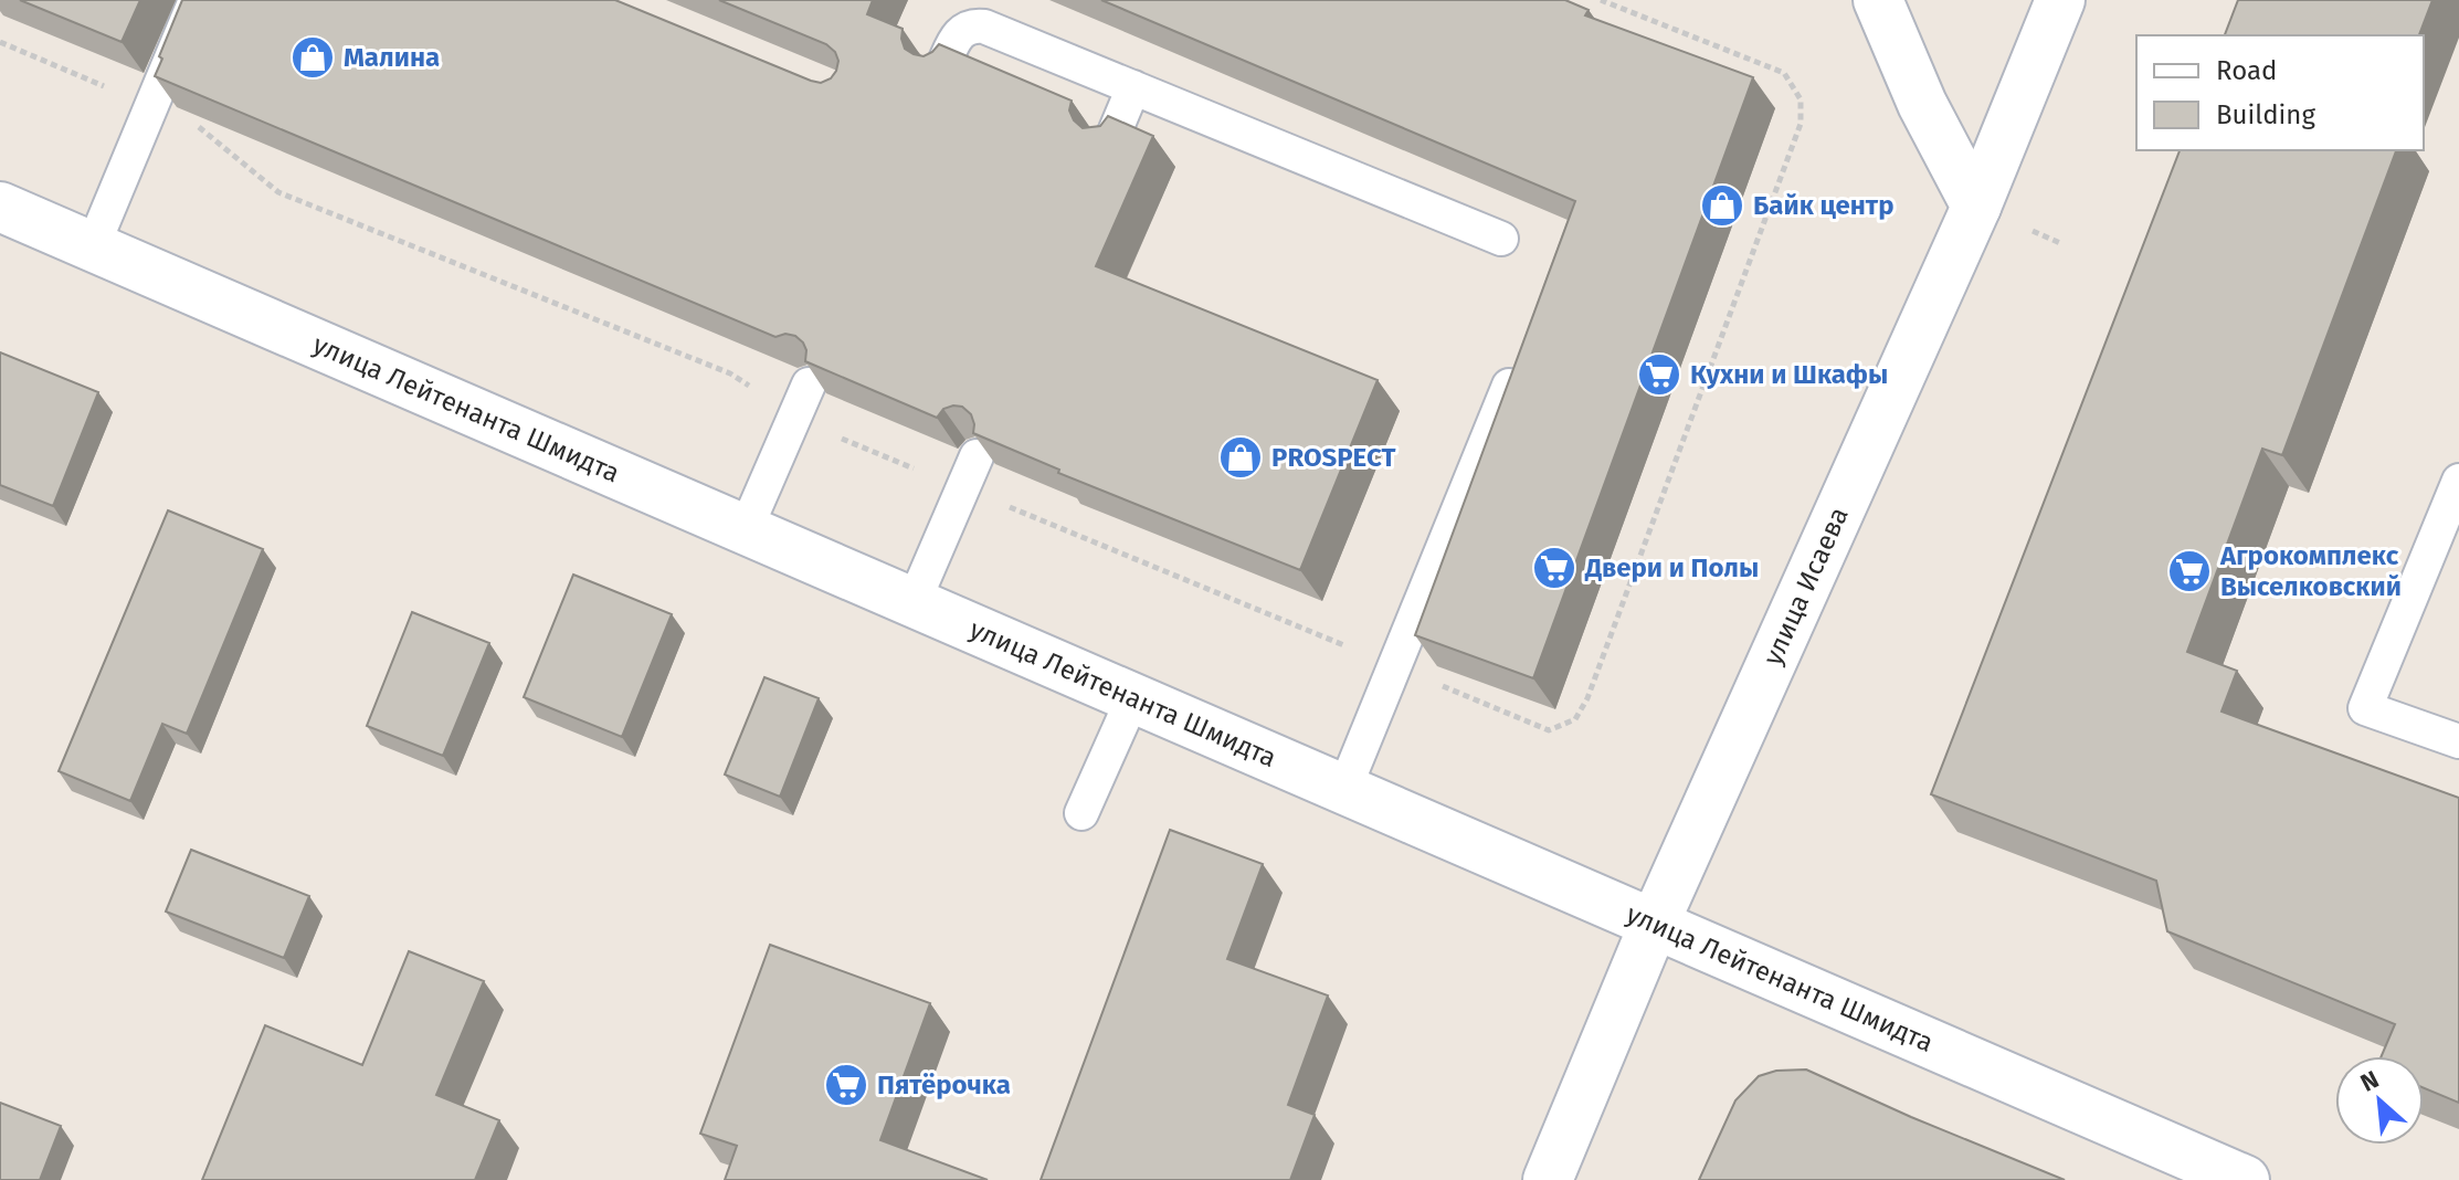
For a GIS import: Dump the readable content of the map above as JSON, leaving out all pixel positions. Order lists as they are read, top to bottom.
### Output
{
  "streets": {
    "street": ["улица Лейтенанта Шмидта", "улица Исаева"]
  },
  "crossings": [
    ["улица Лейтенанта Шмидта", "улица Исаева"]
  ],
  "places": {
    "shop": ["Малина", "Байк центр", "PROSPECT"],
    "supermarket": [
      "Кухни и Шкафы",
      "Двери и Полы",
      "Агрокомплекс Выселковский",
      "Пятёрочка"
    ]
  },
  "legend": ["Road", "Building"],
  "north": "top left"
}
